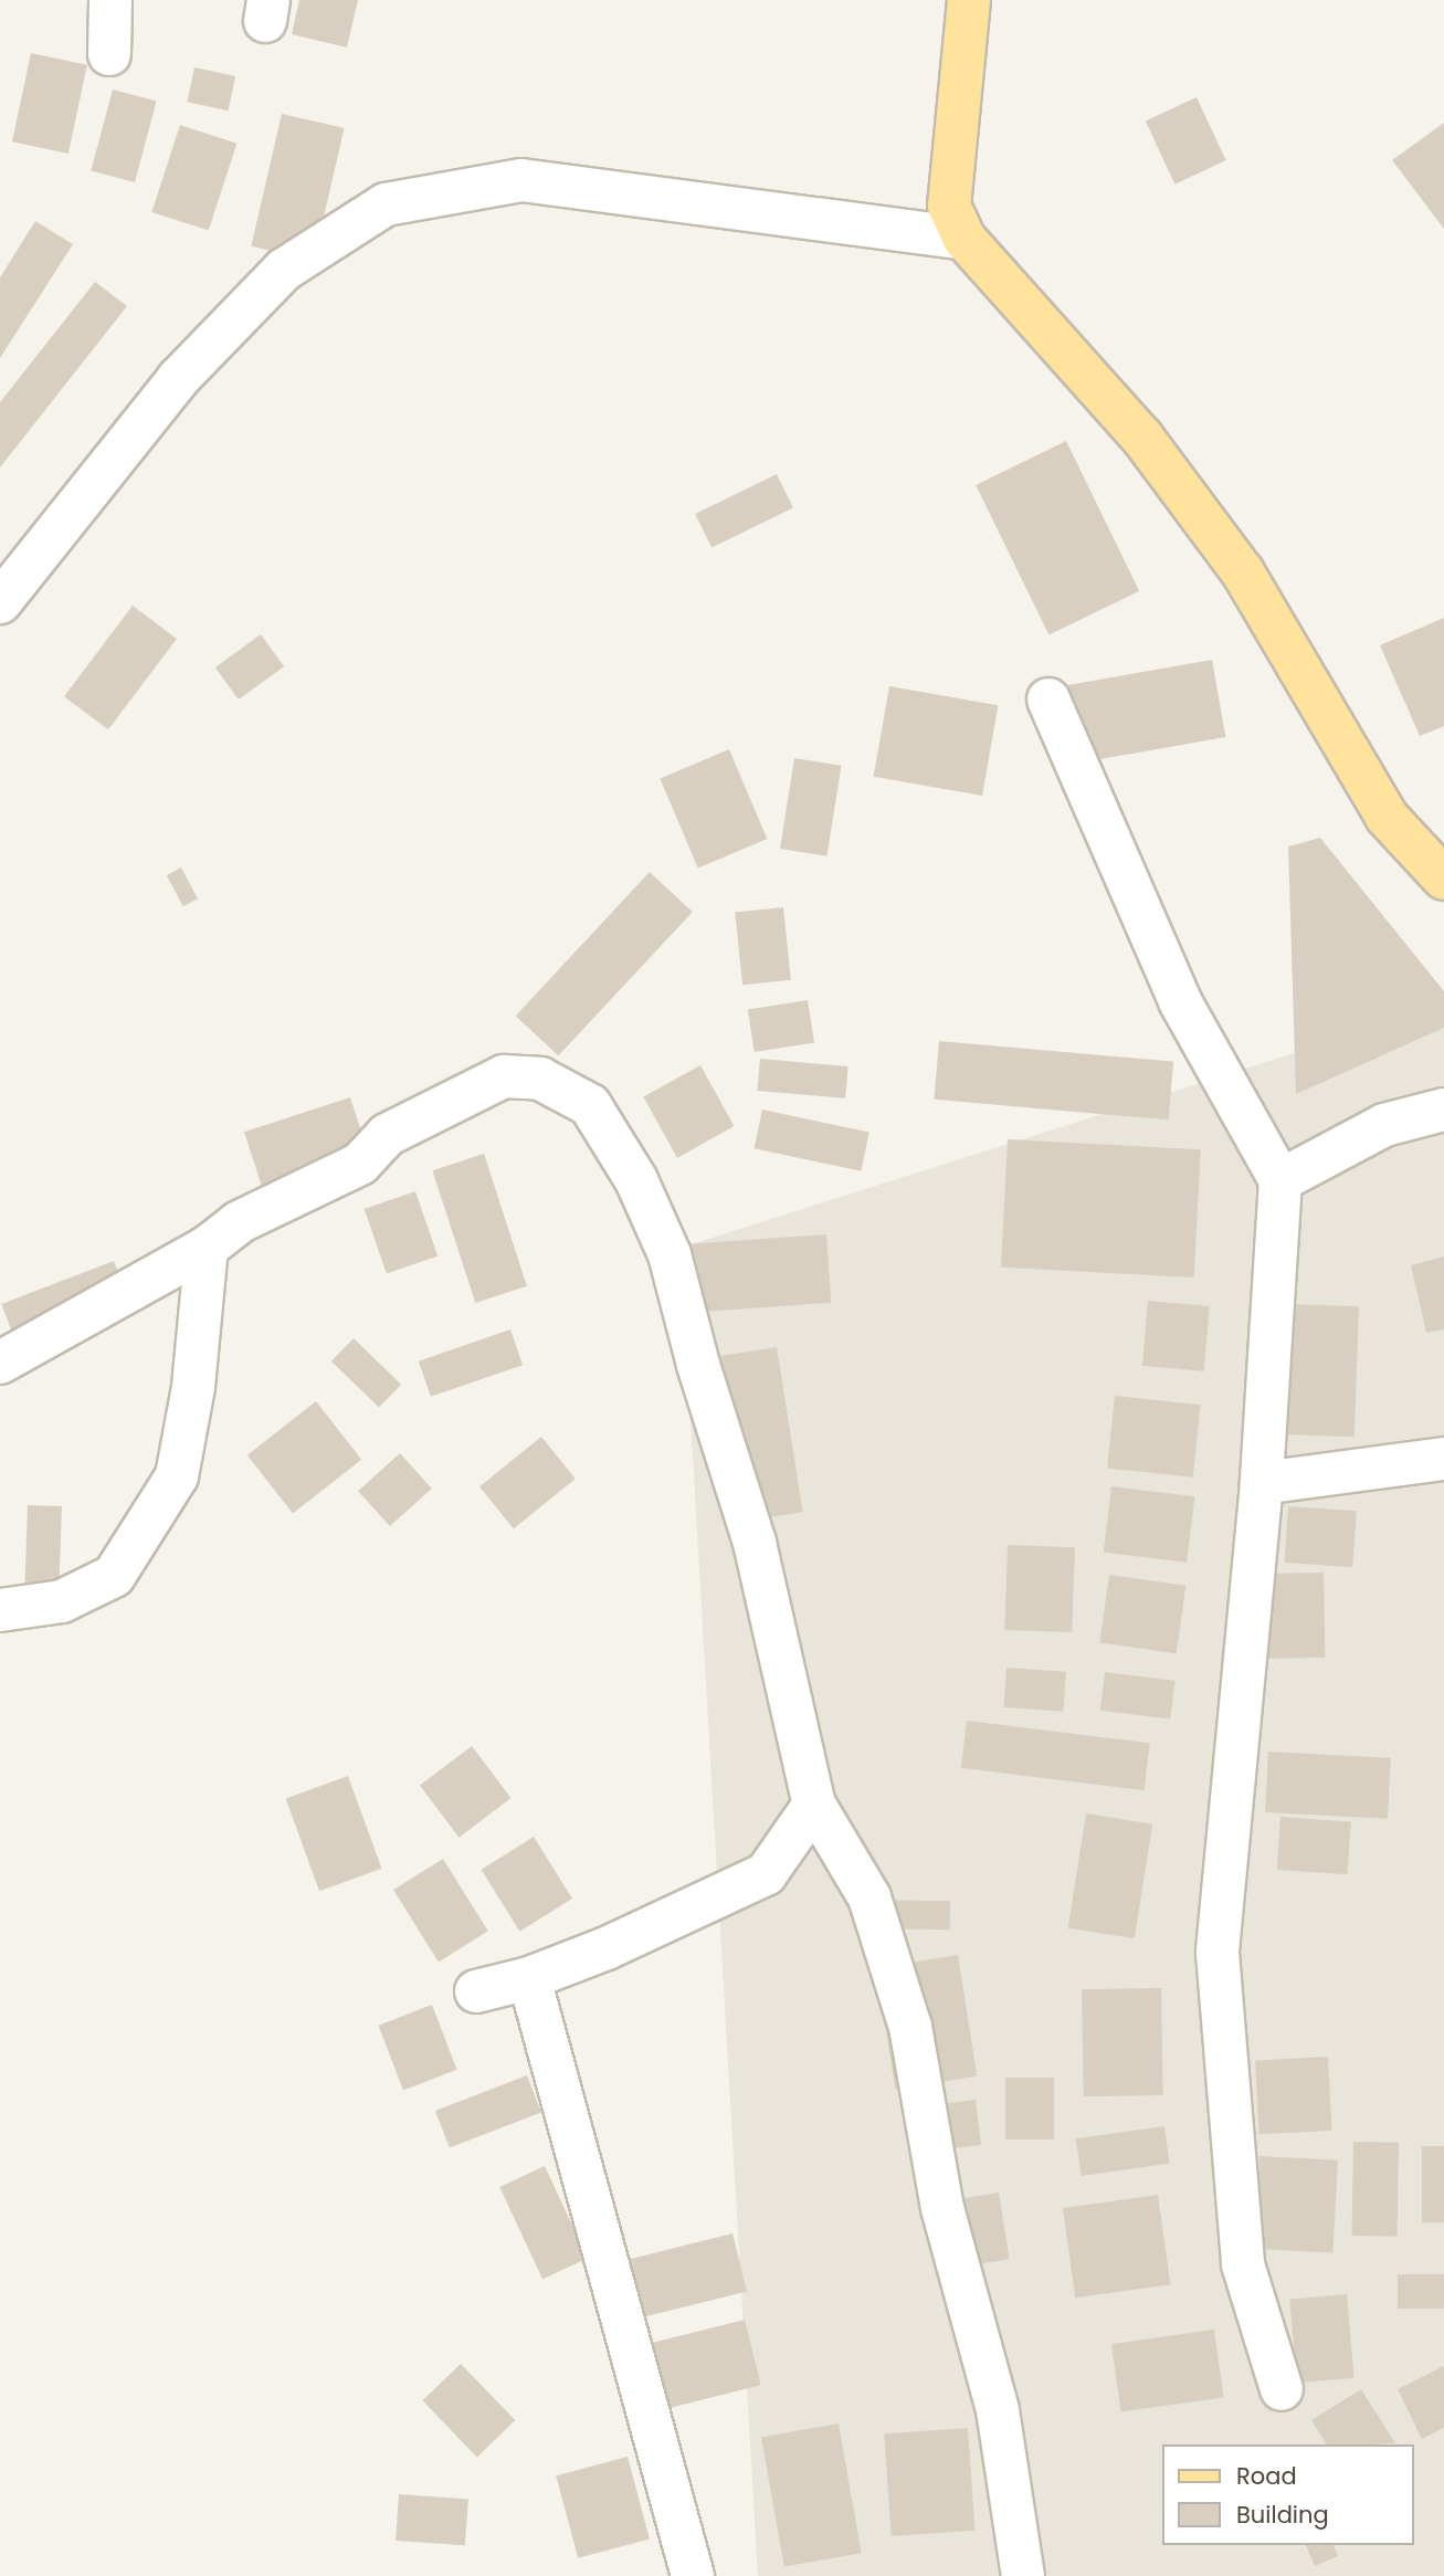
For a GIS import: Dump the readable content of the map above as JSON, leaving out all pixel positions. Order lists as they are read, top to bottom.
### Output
{
  "legend": ["Road", "Building"]
}
